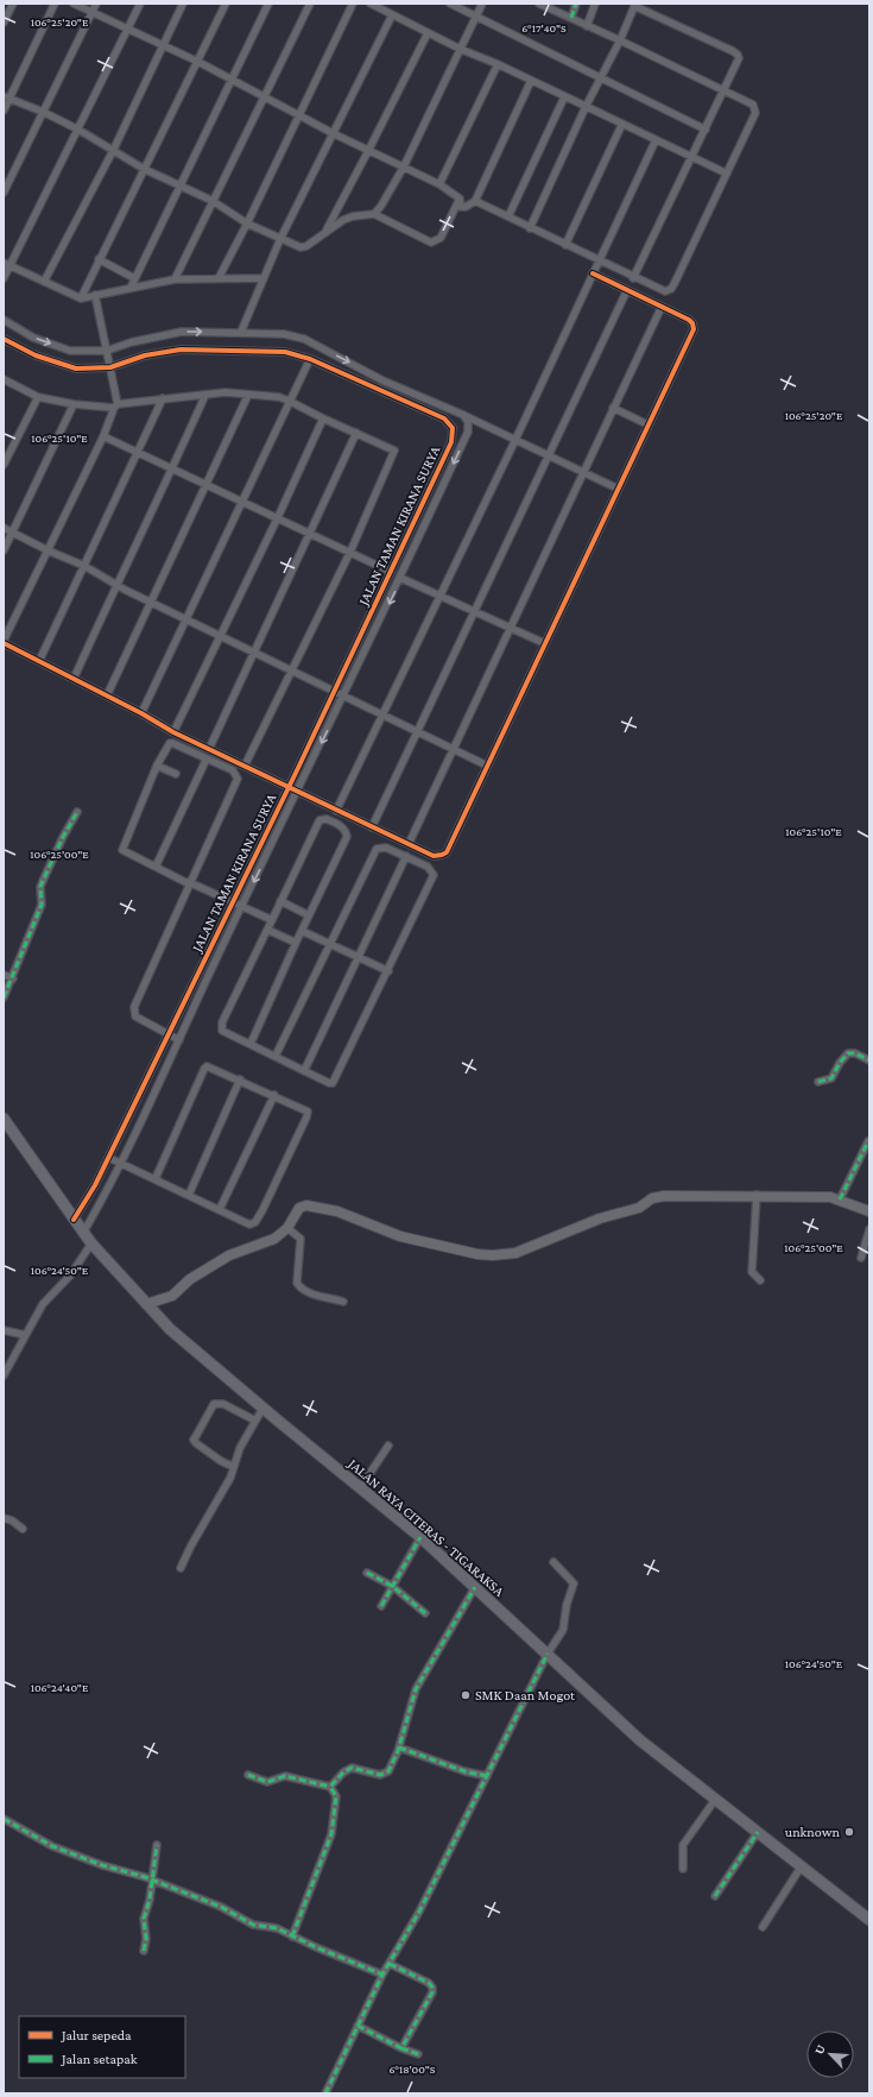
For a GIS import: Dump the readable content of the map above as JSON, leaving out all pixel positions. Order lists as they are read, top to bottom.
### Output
{
  "streets": {
    "main road": ["JALAN RAYA CITERAS - TIGARAKSA"],
    "street": ["JALAN TAMAN KIRANA SURYA"]
  },
  "crossings": [
    ["JALAN TAMAN KIRANA SURYA", "JALAN RAYA CITERAS - TIGARAKSA"]
  ],
  "places": ["SMK Daan Mogot", "unknown"],
  "legend": ["Jalur sepeda", "Jalan setapak"],
  "north": "top left",
  "coordinates": [
    "106°25'20\"E",
    "6°17'40\"S",
    "106°25'10\"E",
    "106°25'00\"E",
    "106°24'50\"E",
    "106°24'40\"E",
    "6°18'00\"S"
  ]
}
